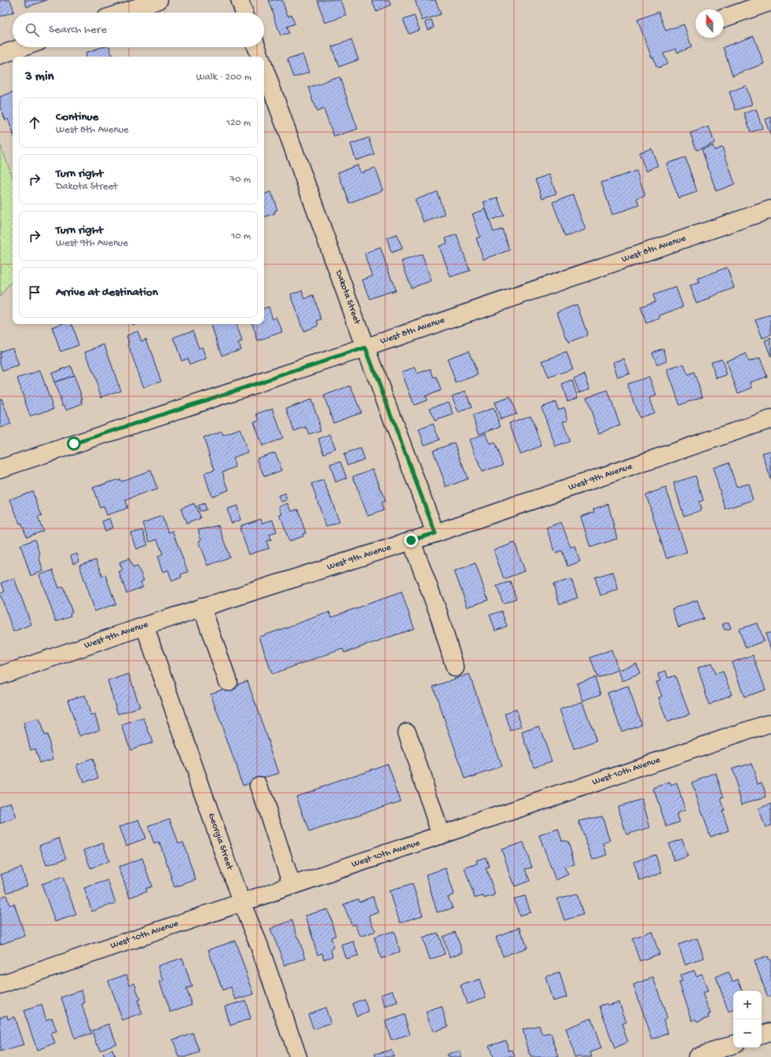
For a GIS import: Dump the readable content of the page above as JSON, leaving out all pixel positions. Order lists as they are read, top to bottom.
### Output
{
  "streets": {
    "street": [
      "West 8th Avenue",
      "Dakota Street",
      "West 9th Avenue",
      "West 10th Avenue",
      "Georgia Street"
    ]
  },
  "crossings": [
    ["West 8th Avenue", "Dakota Street"],
    ["Dakota Street", "West 9th Avenue"],
    ["West 9th Avenue", "Georgia Street"],
    ["West 10th Avenue", "Georgia Street"]
  ],
  "north": "top",
  "page": {
    "search": "Search here",
    "heading": ["3 min", "Walk · 200 m"],
    "list": [
      ["Continue", "West 8th Avenue", "120 m"],
      ["Turn right", "Dakota Street", "70 m"],
      ["Turn right", "West 9th Avenue", "10 m"],
      "Arrive at destination"
    ],
    "map_buttons": ["+", "−"]
  }
}
